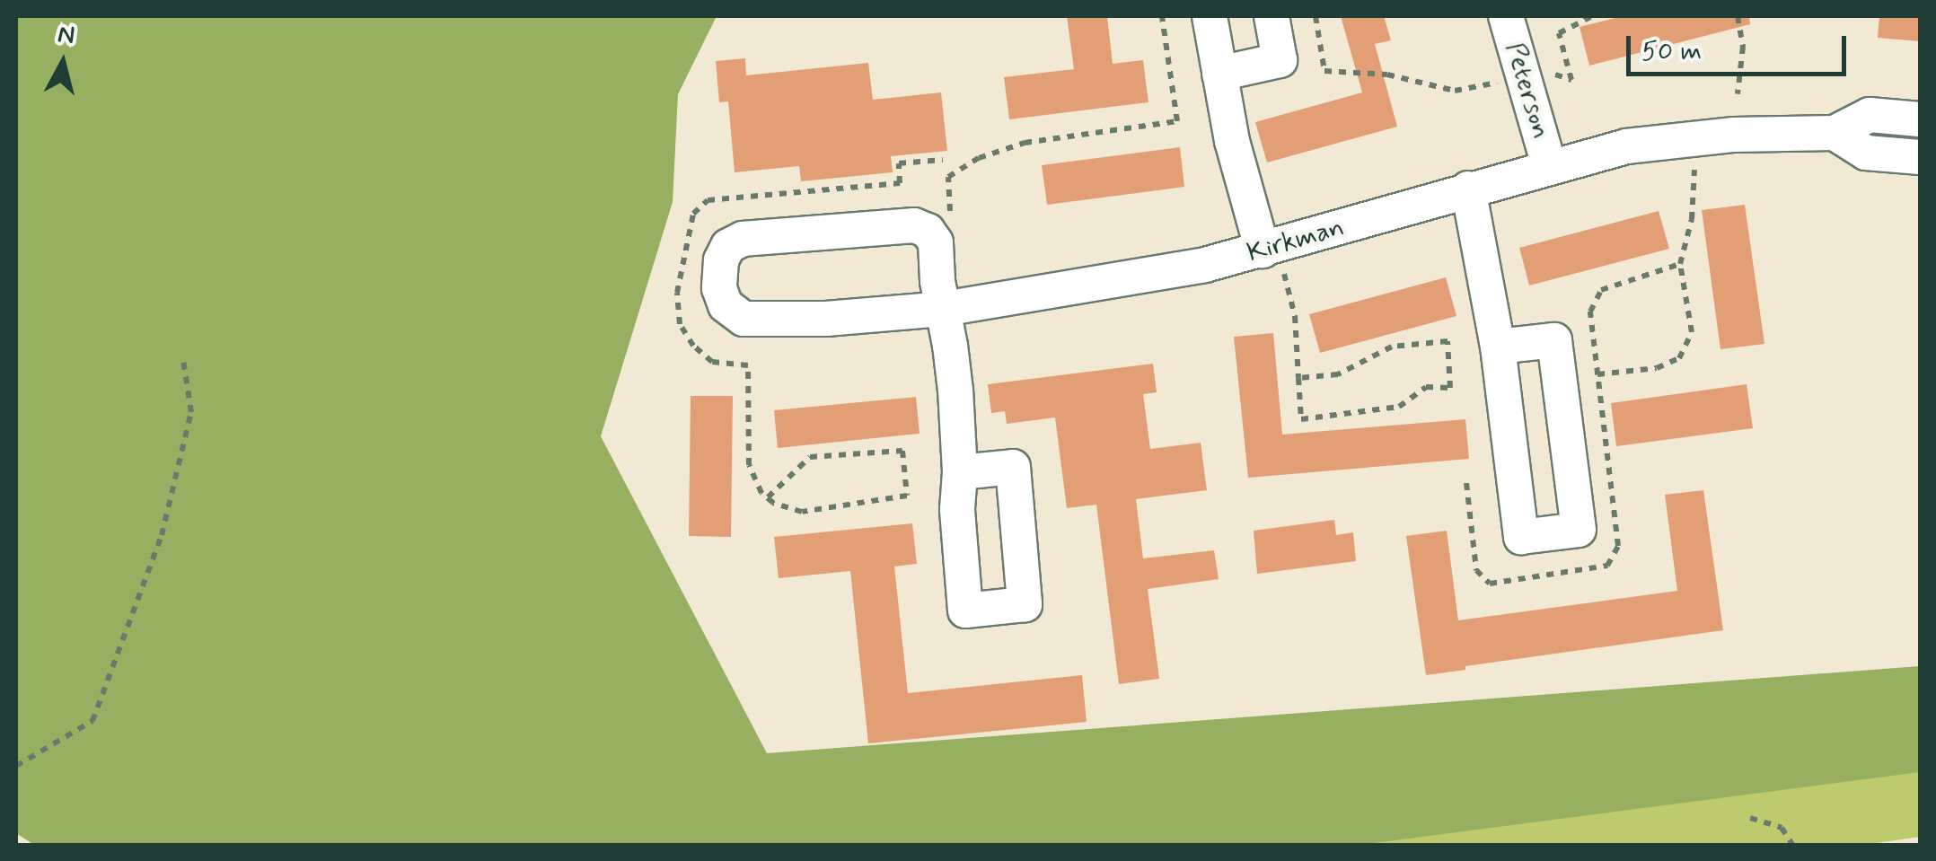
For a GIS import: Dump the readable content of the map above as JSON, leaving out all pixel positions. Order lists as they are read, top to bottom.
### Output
{
  "streets": {
    "street": ["Peterson", "Kirkman"]
  },
  "crossings": [
    ["Peterson", "Kirkman"]
  ],
  "scale_bar": "50 m",
  "north": "top"
}
